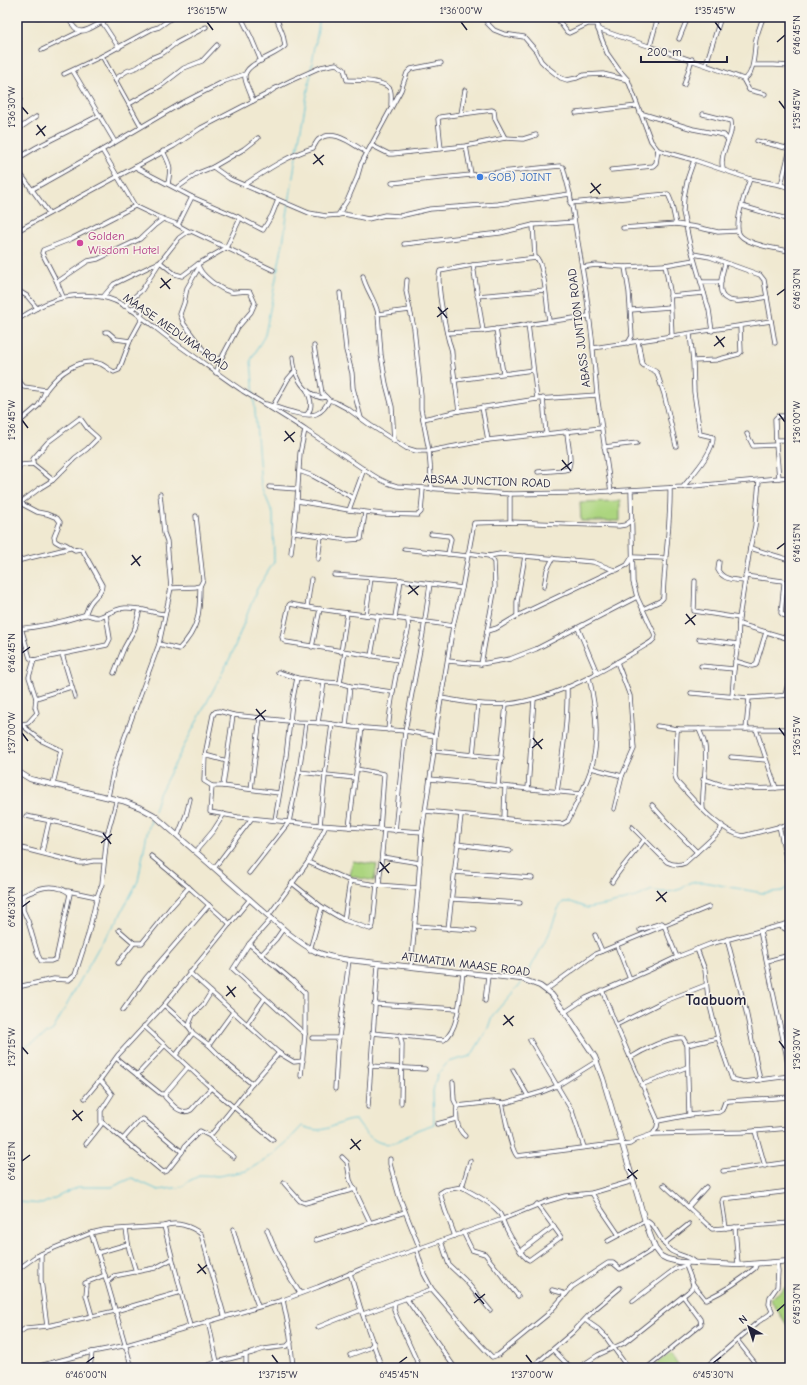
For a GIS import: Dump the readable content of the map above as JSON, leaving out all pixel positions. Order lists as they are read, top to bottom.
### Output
{
  "streets": {
    "main road": ["ATIMATIM MAASE ROAD"],
    "street": ["ABASS JUNTION ROAD", "MAASE MEDUMA ROAD", "ABSAA JUNCTION ROAD"]
  },
  "crossings": [
    ["ABASS JUNTION ROAD", "ABSAA JUNCTION ROAD"],
    ["MAASE MEDUMA ROAD", "ABSAA JUNCTION ROAD"]
  ],
  "districts": ["Taabuom"],
  "places": ["GOB) JOINT", "Golden Wisdom Hotel"],
  "scale_bar": "200 m",
  "north": "top left",
  "coordinates": [
    "1°36'15\"W",
    "1°36'00\"W",
    "1°35'45\"W",
    "6°46'45\"N",
    "1°36'30\"W",
    "6°46'30\"N",
    "1°36'45\"W",
    "6°46'15\"N",
    "1°37'00\"W",
    "1°37'15\"W",
    "6°45'30\"N",
    "6°46'00\"N",
    "6°45'45\"N"
  ]
}
